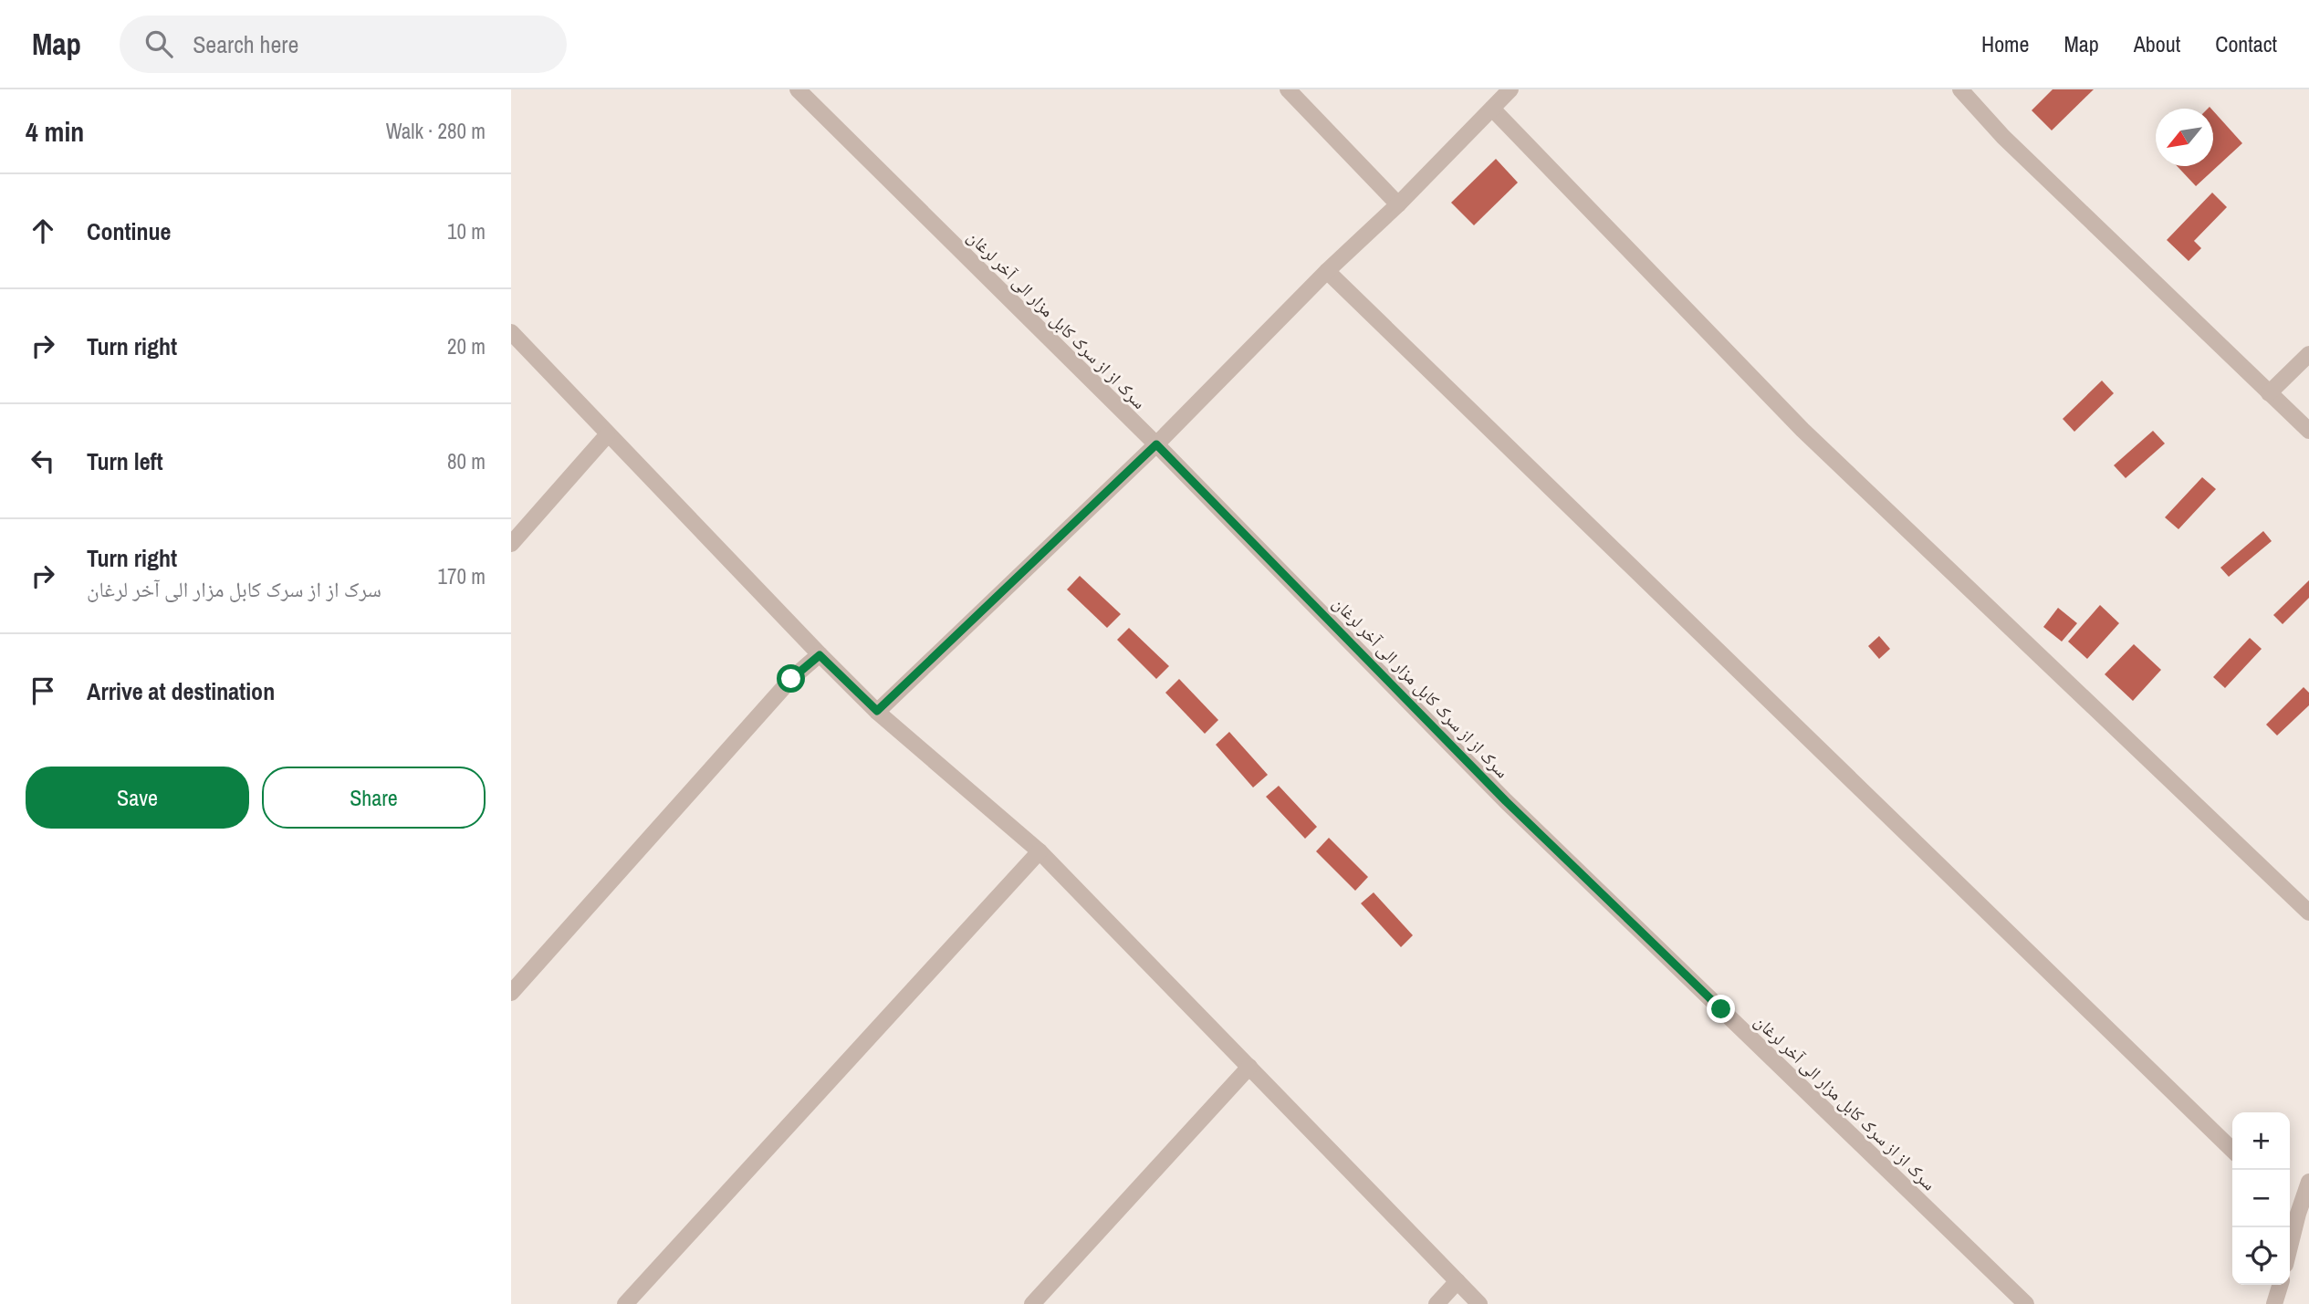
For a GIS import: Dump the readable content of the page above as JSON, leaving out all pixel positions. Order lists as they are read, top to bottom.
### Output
{
  "streets": {
    "street": ["سرک از از سرک کابل مزار الی آخر لرغان"]
  },
  "north": "bottom left",
  "page": {
    "header": "Map",
    "search": "Search here",
    "nav": [
      "Home",
      "Map",
      "About",
      "Contact"
    ],
    "heading": ["4 min", "Walk · 280 m"],
    "list": [
      ["Continue", "10 m"],
      ["Turn right", "20 m"],
      ["Turn left", "80 m"],
      ["Turn right", "سرک از از سرک کابل مزار الی آخر لرغان", "170 m"],
      "Arrive at destination"
    ],
    "buttons": ["Save", "Share"],
    "map_buttons": ["+", "−"]
  }
}
